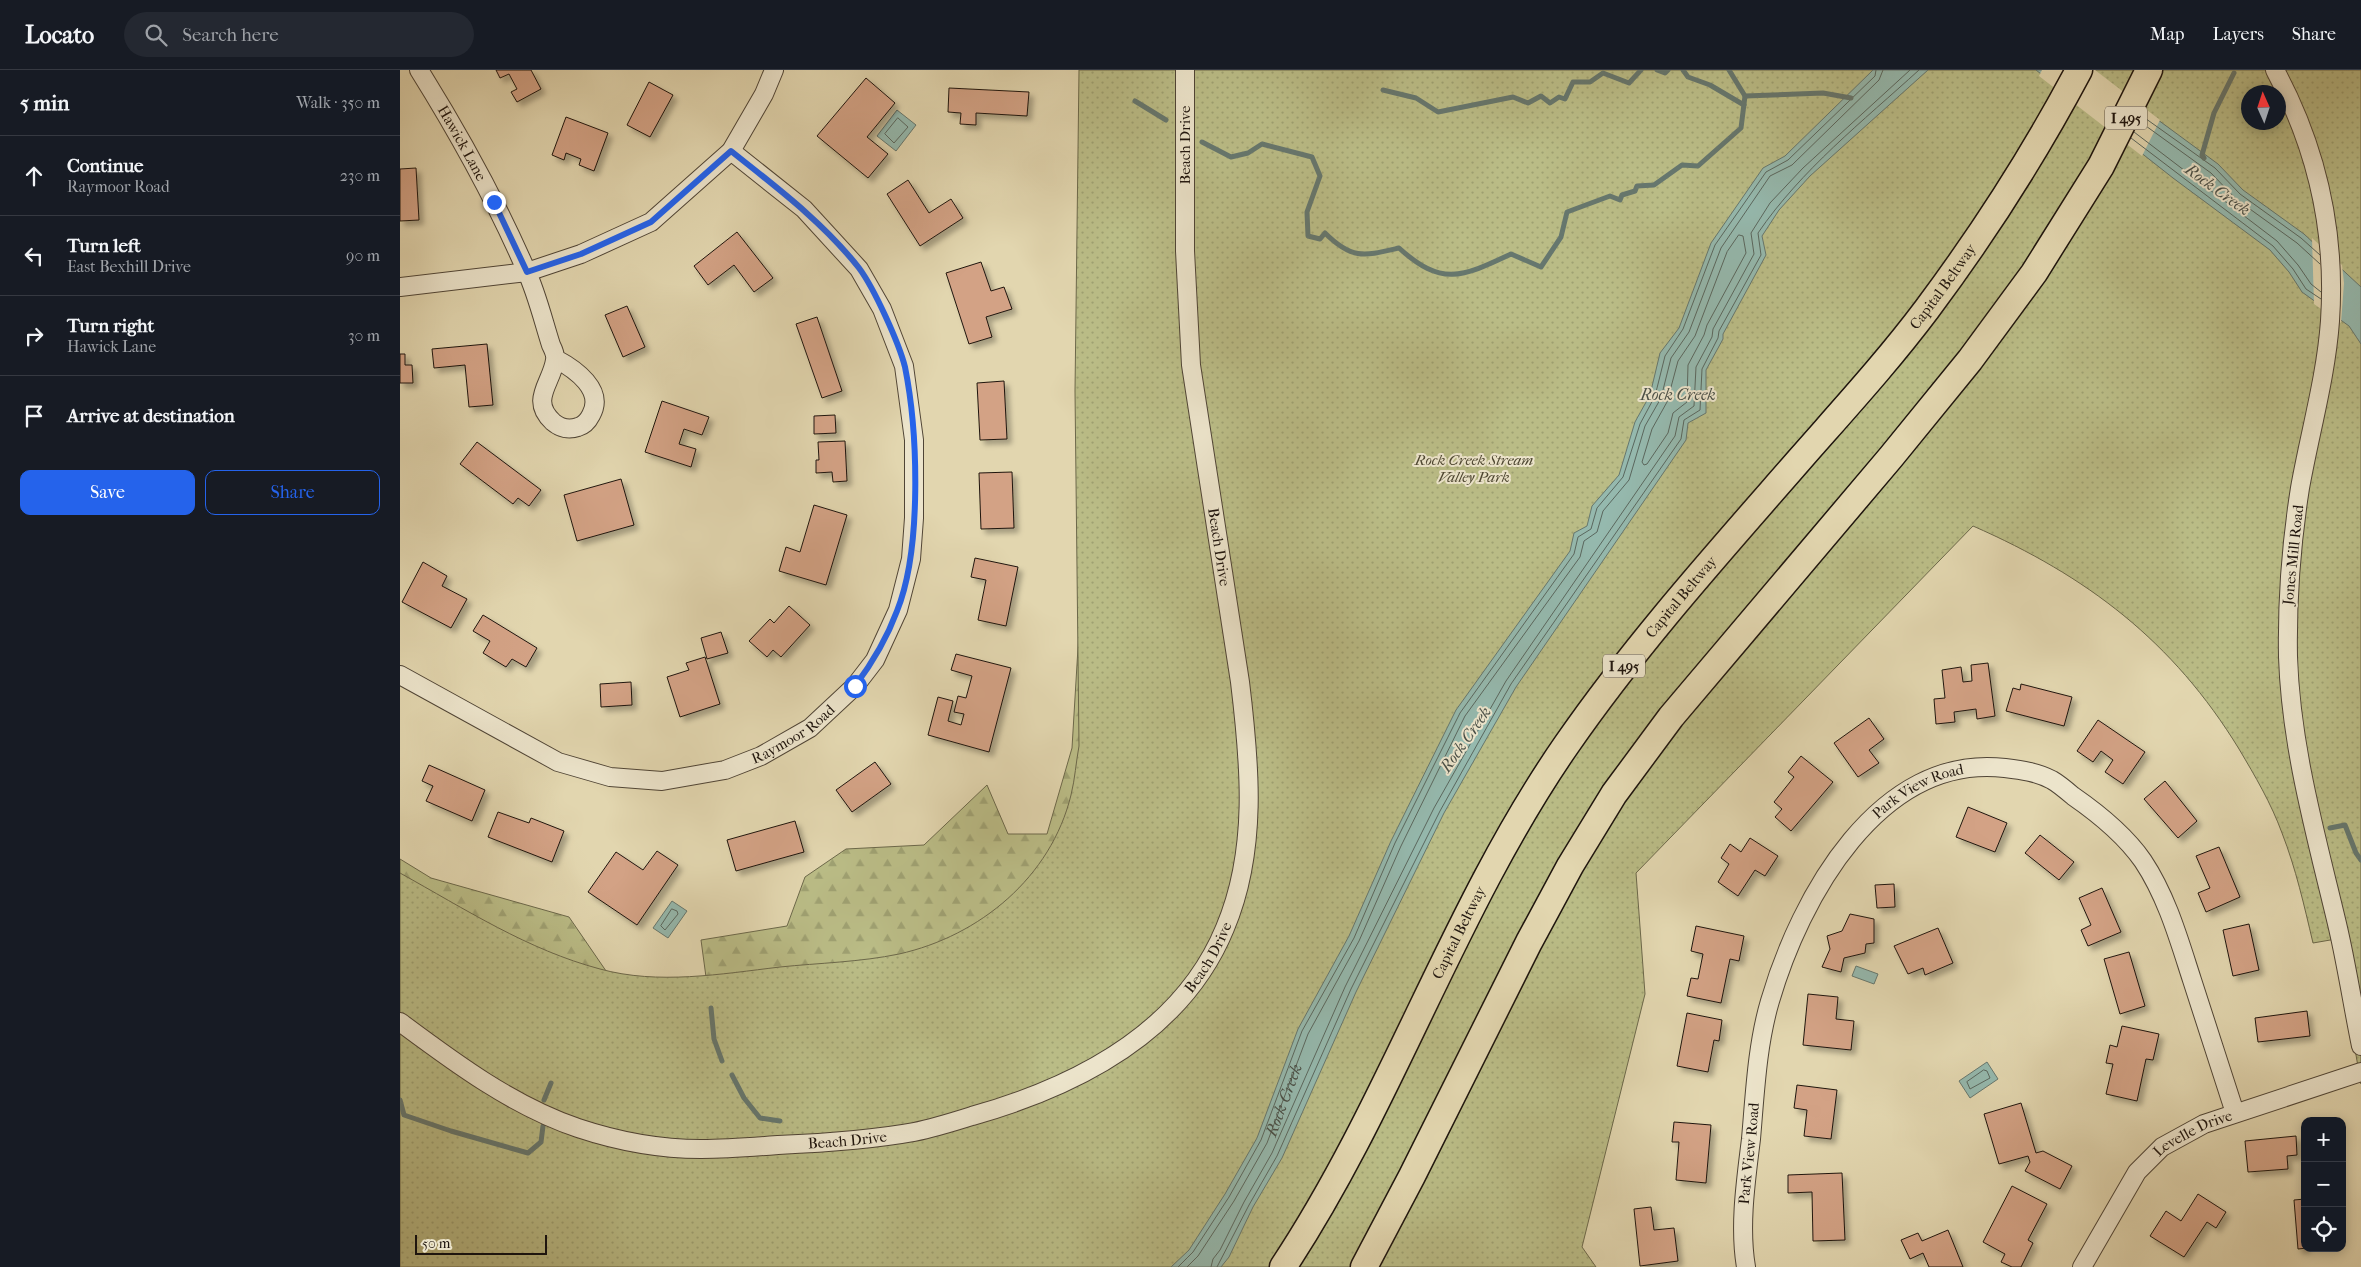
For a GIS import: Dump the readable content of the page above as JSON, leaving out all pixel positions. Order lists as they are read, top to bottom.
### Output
{
  "streets": {
    "highway": ["I 495", "Capital Beltway"],
    "street": [
      "Hawick Lane",
      "Beach Drive",
      "Jones Mill Road",
      "Raymoor Road",
      "Park View Road",
      "Levelle Drive"
    ]
  },
  "crossings": [
    ["Park View Road", "Levelle Drive"]
  ],
  "water": ["Rock Creek"],
  "parks": ["Rock Creek Stream Valley Park"],
  "scale_bar": "50 m",
  "north": "top",
  "page": {
    "header": "Locato",
    "search": "Search here",
    "nav": ["Map", "Layers", "Share"],
    "heading": ["5 min", "Walk · 350 m"],
    "list": [
      ["Continue", "Raymoor Road", "230 m"],
      ["Turn left", "East Bexhill Drive", "90 m"],
      ["Turn right", "Hawick Lane", "30 m"],
      "Arrive at destination"
    ],
    "buttons": ["Save", "Share"],
    "map_buttons": ["+", "−"],
    "scale": "50 m"
  }
}
